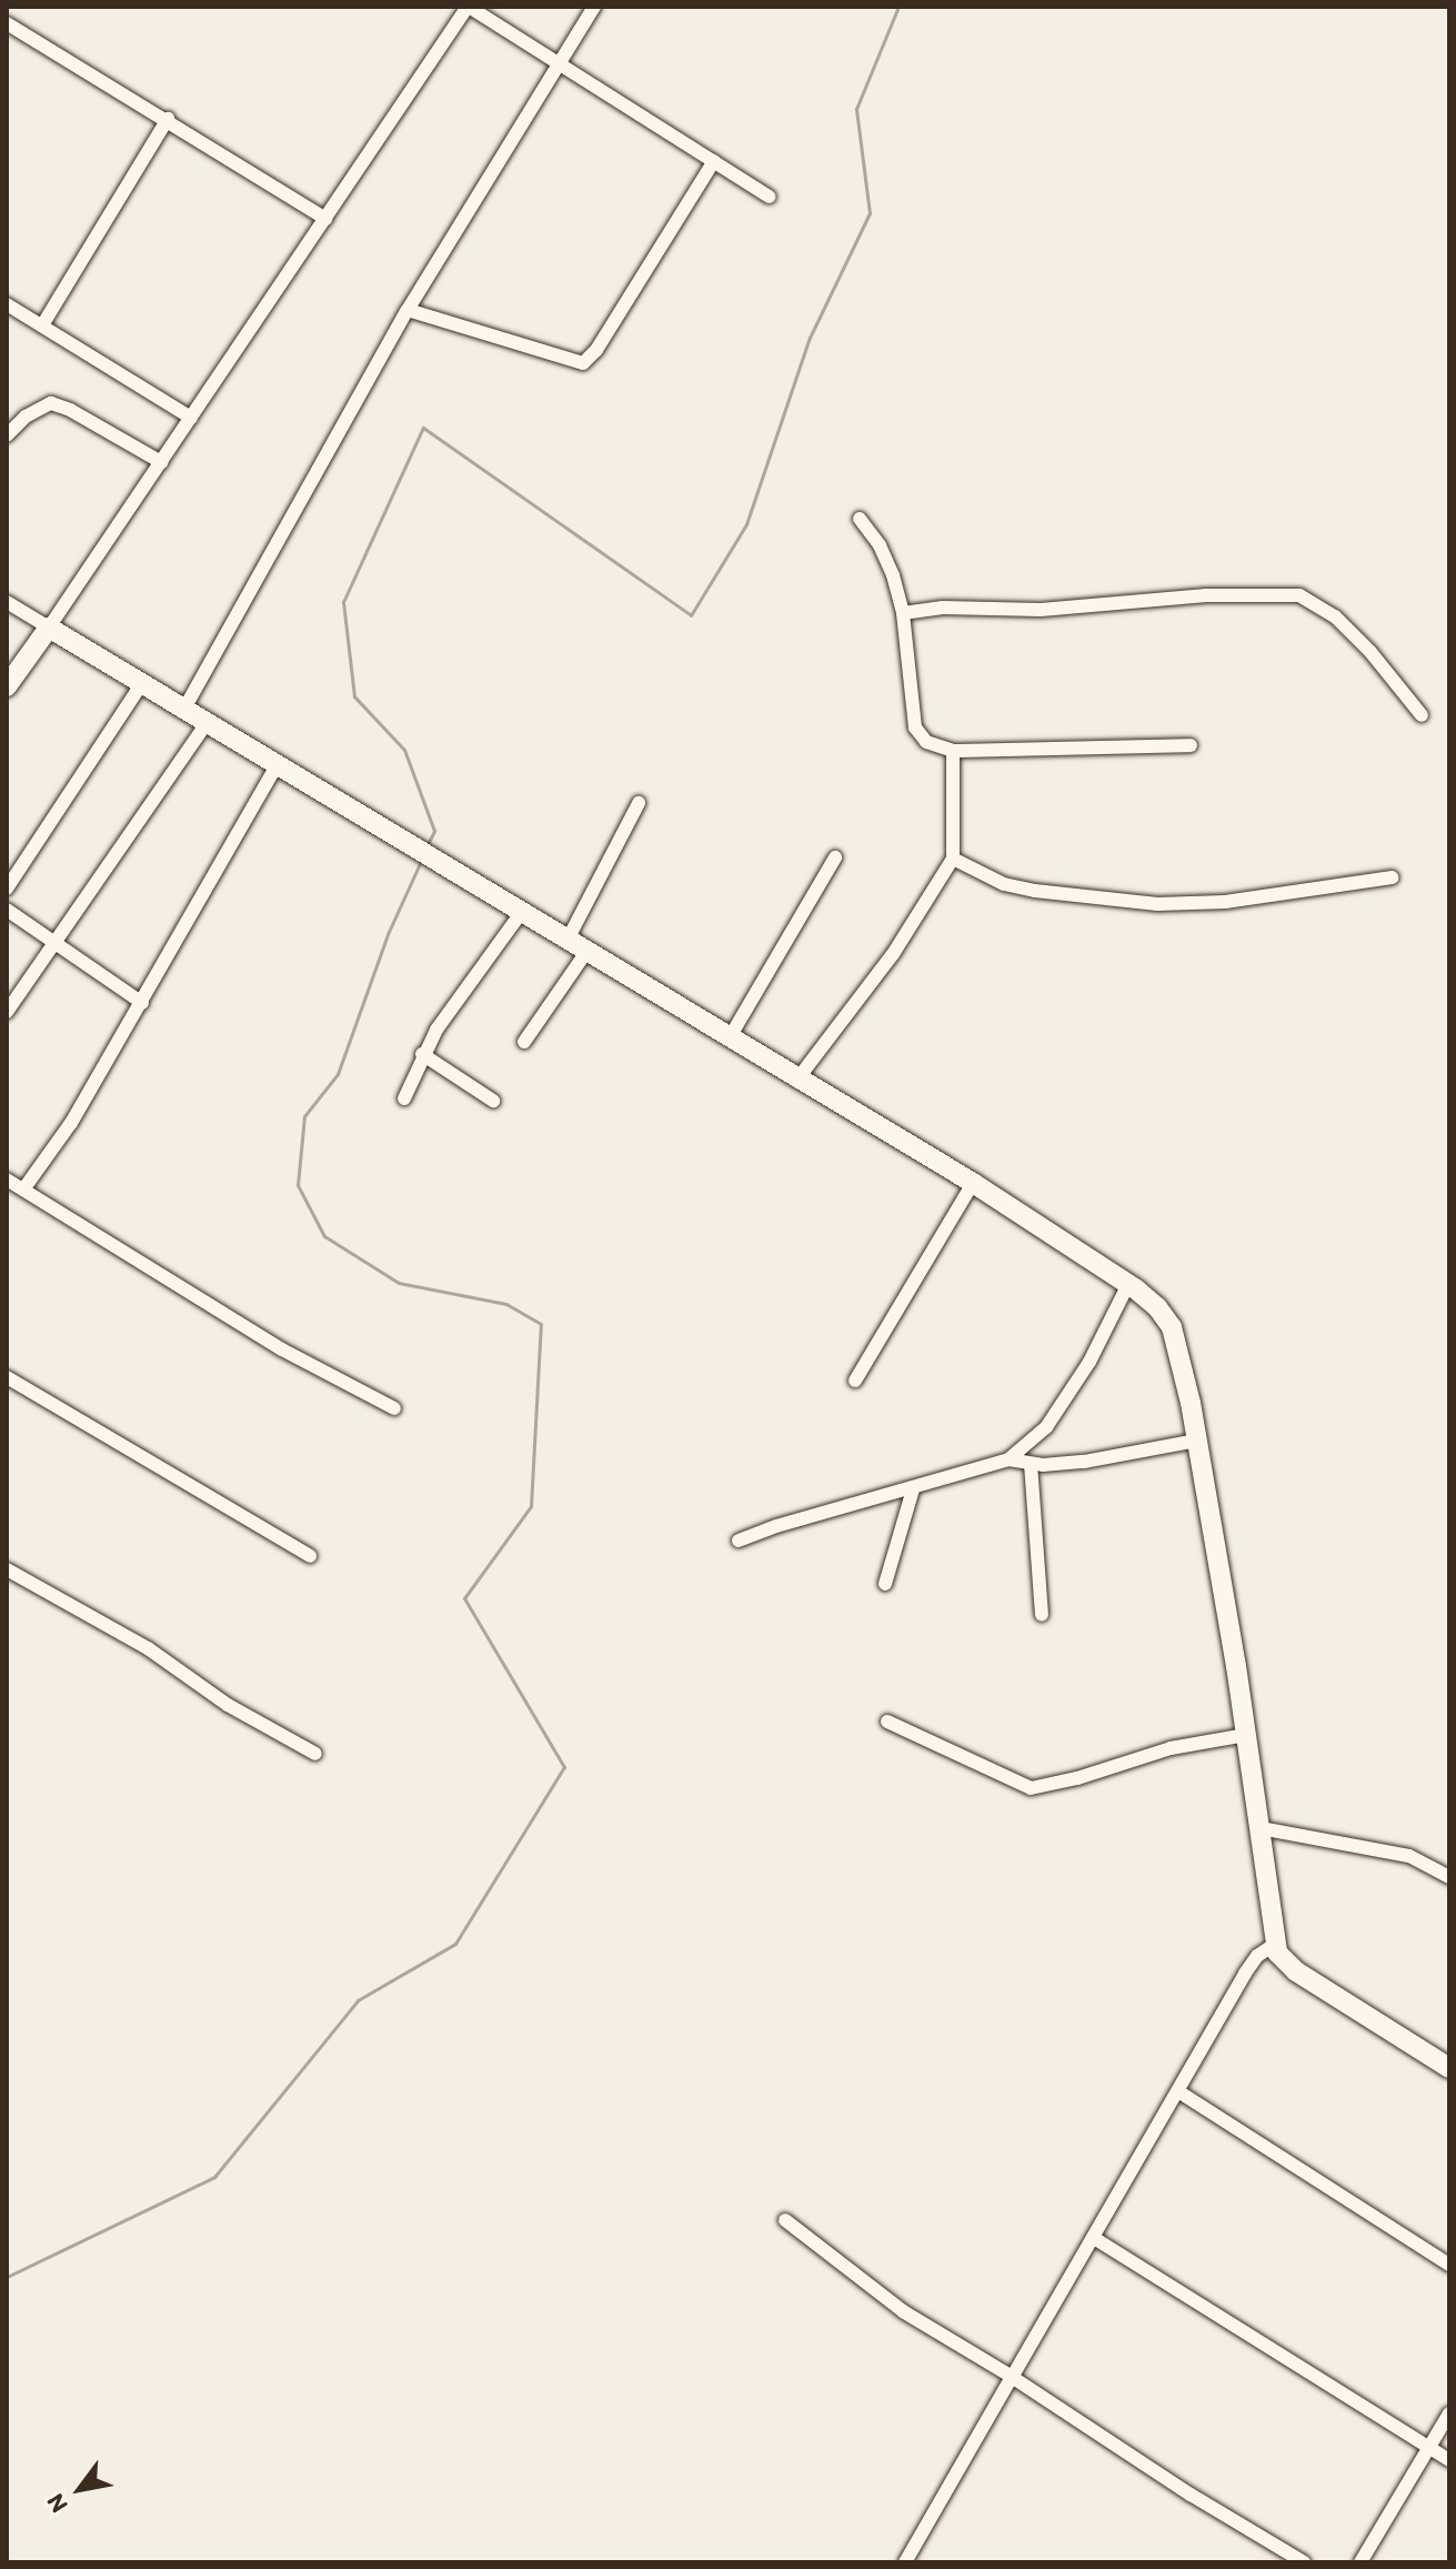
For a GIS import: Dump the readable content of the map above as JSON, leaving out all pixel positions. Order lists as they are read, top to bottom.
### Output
{
  "north": "bottom left"
}
